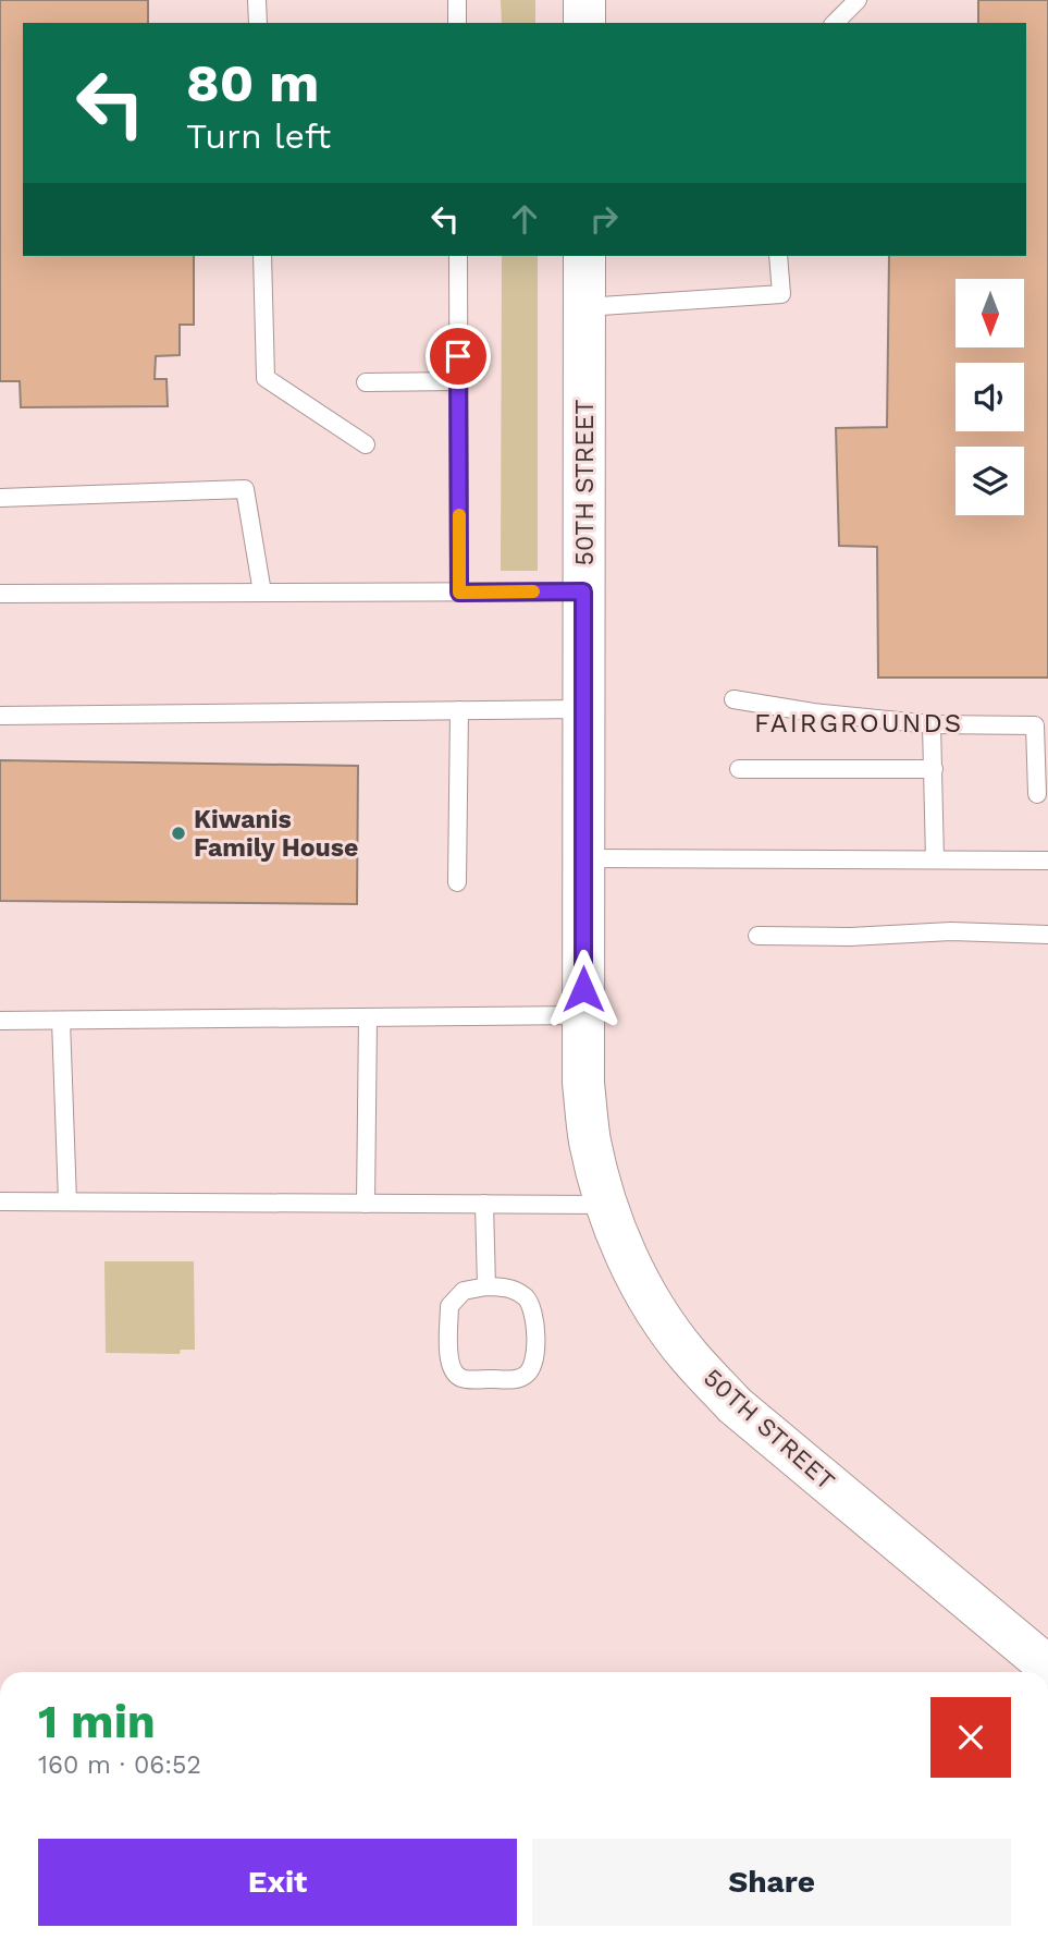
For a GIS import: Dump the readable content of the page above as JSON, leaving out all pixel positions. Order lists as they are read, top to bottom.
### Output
{
  "streets": {
    "street": ["50TH STREET"]
  },
  "districts": ["FAIRGROUNDS"],
  "places": ["Kiwanis Family House"],
  "north": "bottom",
  "page": {
    "turn": ["80 m", "Turn left"],
    "heading": ["1 min", "160 m · 06:52"],
    "buttons": ["Exit", "Share"]
  }
}
